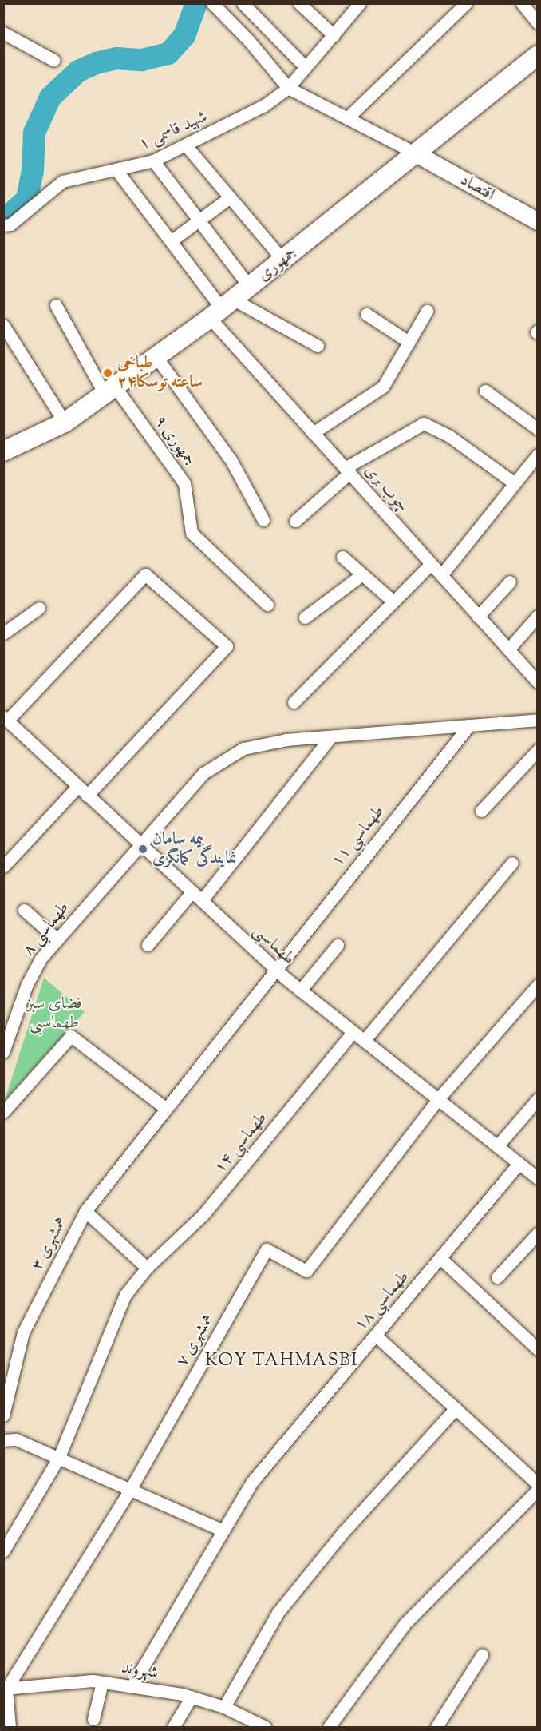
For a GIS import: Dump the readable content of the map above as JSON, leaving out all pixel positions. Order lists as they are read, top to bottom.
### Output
{
  "streets": {
    "main road": ["اقتصاد", "جمهوری"],
    "street": [
      "۱ شهید قاسمی",
      "۹ جمهوری",
      "چوب بری",
      "۱۱ طهماسبی",
      "۸ طهماسبی",
      "طهماسبی",
      "۱۴ طهماسبی",
      "۳ همشهری",
      "۱۸ طهماسبی",
      "۷ همشهری",
      "شهروند"
    ]
  },
  "crossings": [
    ["۱ شهید قاسمی", "چوب بری"],
    ["اقتصاد", "جمهوری"],
    ["جمهوری", "۹ جمهوری"],
    ["جمهوری", "چوب بری"],
    ["۱۱ طهماسبی", "۸ طهماسبی"],
    ["۱۱ طهماسبی", "طهماسبی"],
    ["۱۱ طهماسبی", "۳ همشهری"],
    ["۸ طهماسبی", "طهماسبی"],
    ["طهماسبی", "۱۴ طهماسبی"],
    ["طهماسبی", "۱۸ طهماسبی"],
    ["طهماسبی", "۷ همشهری"],
    ["۱۸ طهماسبی", "شهروند"]
  ],
  "districts": ["KOY TAHMASBI"],
  "parks": ["فضای سبز طهماسبی"],
  "places": ["طباخی ۲۴ساعته توسکا", "بیمه سامان نمایندگی کمانگری"]
}
